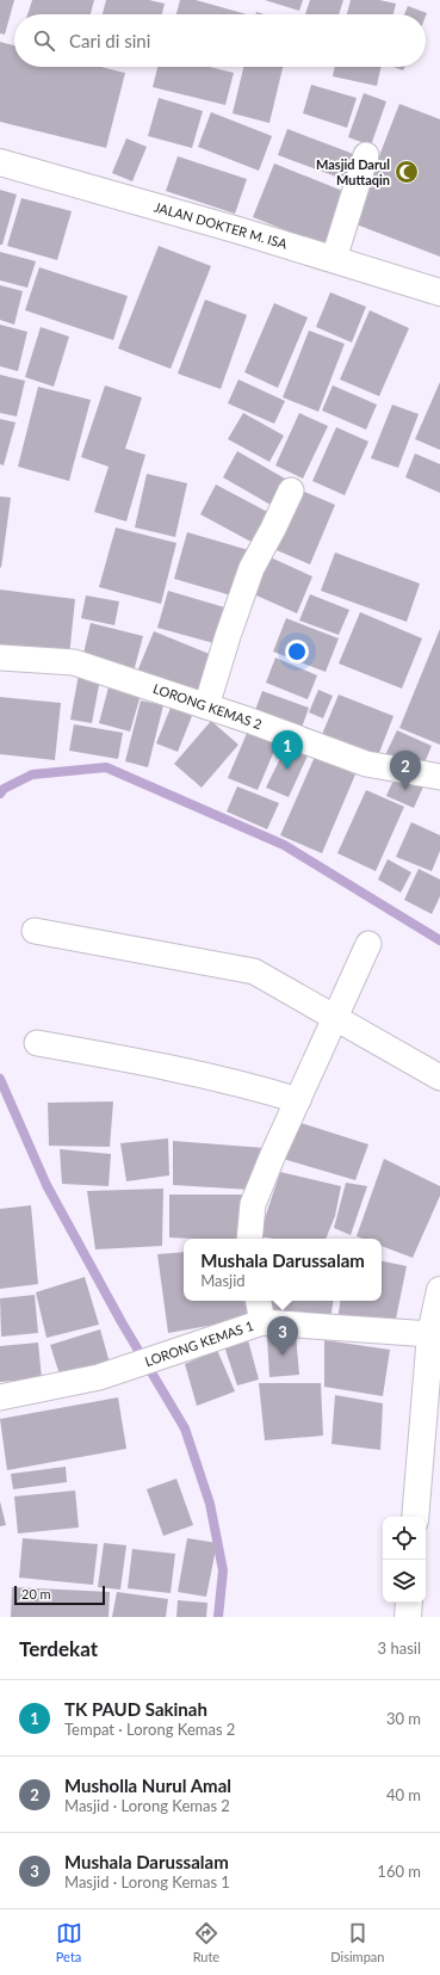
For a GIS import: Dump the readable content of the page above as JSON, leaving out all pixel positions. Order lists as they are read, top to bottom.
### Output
{
  "streets": {
    "street": ["JALAN DOKTER M. ISA", "LORONG KEMAS 2", "LORONG KEMAS 1"]
  },
  "places": {
    "mosque": ["Masjid Darul Muttaqin"]
  },
  "scale_bar": "20 m",
  "page": {
    "search": "Cari di sini",
    "pins": ["1", "2", "3"],
    "popup": ["Mushala Darussalam", "Masjid"],
    "scale": "20 m",
    "heading": ["Terdekat", "3 hasil"],
    "list": [
      {
        "mark": "1",
        "name": "TK PAUD Sakinah",
        "note": "Tempat · Lorong Kemas 2",
        "value": "30 m"
      },
      {
        "mark": "2",
        "name": "Musholla Nurul Amal",
        "note": "Masjid · Lorong Kemas 2",
        "value": "40 m"
      },
      {
        "mark": "3",
        "name": "Mushala Darussalam",
        "note": "Masjid · Lorong Kemas 1",
        "value": "160 m"
      }
    ],
    "nav": ["Peta", "Rute", "Disimpan"]
  }
}
